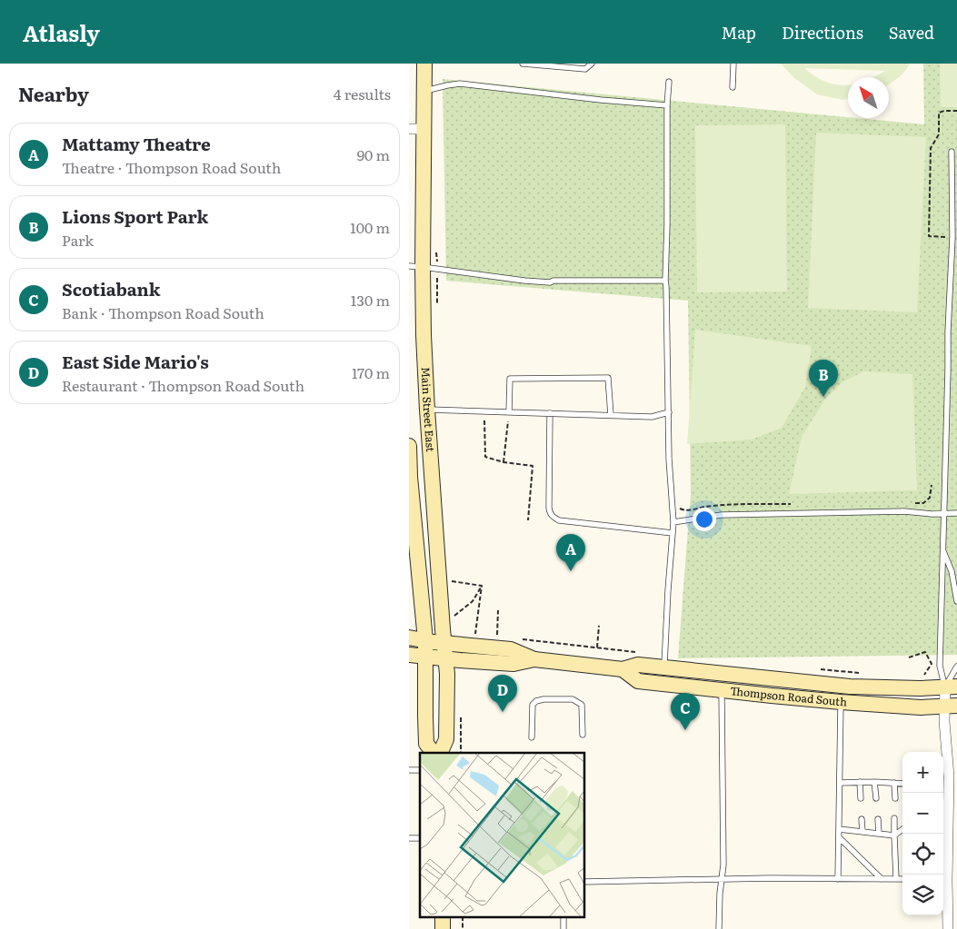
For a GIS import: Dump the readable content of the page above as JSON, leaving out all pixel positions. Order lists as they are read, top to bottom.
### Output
{
  "streets": {
    "main road": ["Main Street East", "Thompson Road South"]
  },
  "crossings": [
    ["Main Street East", "Thompson Road South"]
  ],
  "north": "top left",
  "page": {
    "header": "Atlasly",
    "nav": ["Map", "Directions", "Saved"],
    "heading": ["Nearby", "4 results"],
    "list": [
      {
        "mark": "A",
        "name": "Mattamy Theatre",
        "note": "Theatre · Thompson Road South",
        "value": "90 m"
      },
      {
        "mark": "B",
        "name": "Lions Sport Park",
        "note": "Park",
        "value": "100 m"
      },
      {
        "mark": "C",
        "name": "Scotiabank",
        "note": "Bank · Thompson Road South",
        "value": "130 m"
      },
      {
        "mark": "D",
        "name": "East Side Mario's",
        "note": "Restaurant · Thompson Road South",
        "value": "170 m"
      }
    ],
    "pins": [
      "B",
      "A",
      "D",
      "C"
    ],
    "map_buttons": ["+", "−"]
  }
}
